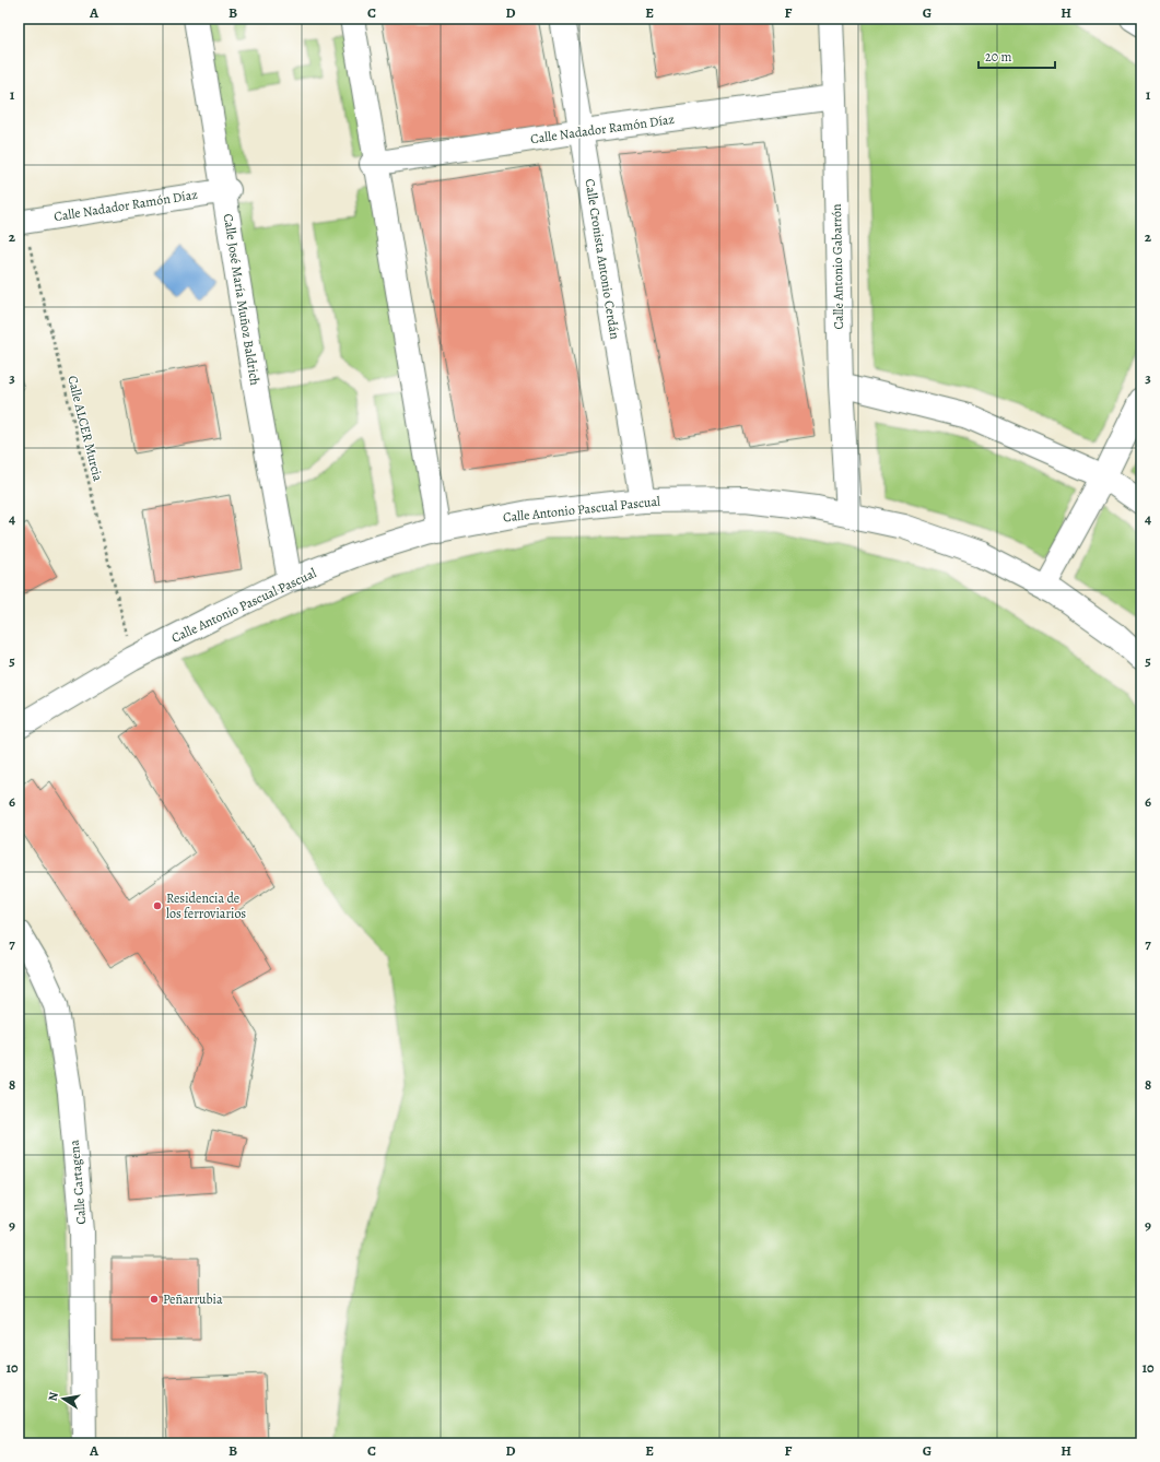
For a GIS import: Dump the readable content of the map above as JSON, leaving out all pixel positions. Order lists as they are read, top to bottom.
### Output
{
  "streets": {
    "street": [
      "Calle Nadador Ramón Díaz",
      "Calle Cronista Antonio Cerdán",
      "Calle Antonio Gabarrón",
      "Calle José María Muñoz Baldrich",
      "Calle Antonio Pascual Pascual",
      "Calle Cartagena"
    ],
    "path": ["Calle ALCER Murcia"]
  },
  "crossings": [
    ["Calle Nadador Ramón Díaz", "Calle Cronista Antonio Cerdán"],
    ["Calle Nadador Ramón Díaz", "Calle Antonio Gabarrón"],
    ["Calle Nadador Ramón Díaz", "Calle José María Muñoz Baldrich"],
    ["Calle Nadador Ramón Díaz", "Calle ALCER Murcia"],
    ["Calle Cronista Antonio Cerdán", "Calle Antonio Pascual Pascual"],
    ["Calle Antonio Gabarrón", "Calle Antonio Pascual Pascual"],
    ["Calle José María Muñoz Baldrich", "Calle Antonio Pascual Pascual"],
    ["Calle ALCER Murcia", "Calle Antonio Pascual Pascual"]
  ],
  "places": ["Residencia de los ferroviarios", "Peñarrubia"],
  "scale_bar": "20 m",
  "north": "left",
  "grid": {
    "columns": [
      "A",
      "B",
      "C",
      "D",
      "E",
      "F",
      "G",
      "H"
    ],
    "rows": [
      "1",
      "2",
      "3",
      "4",
      "5",
      "6",
      "7",
      "8",
      "9",
      "10"
    ]
  }
}
